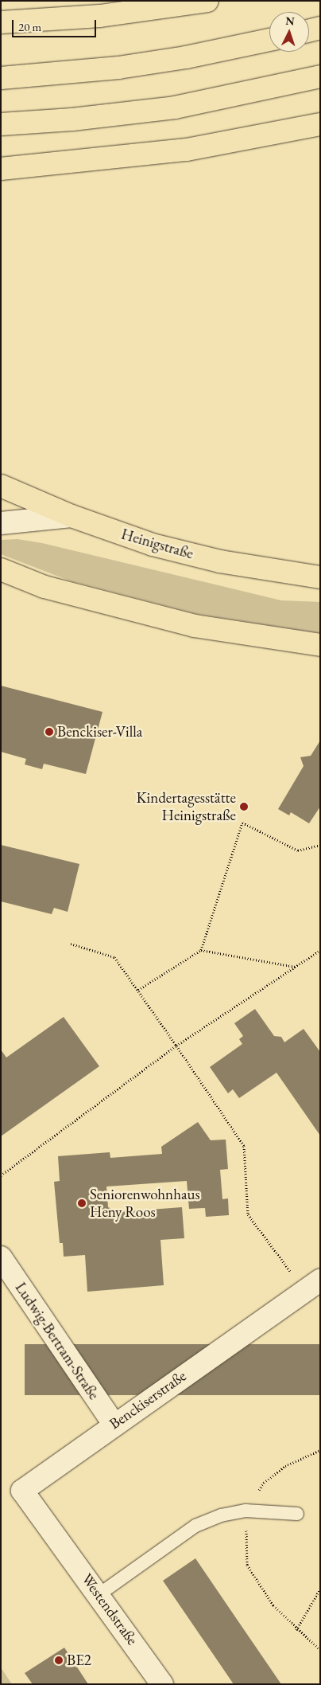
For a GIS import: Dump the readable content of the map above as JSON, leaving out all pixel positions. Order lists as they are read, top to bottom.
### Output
{
  "streets": {
    "main road": ["Heinigstraße"],
    "street": ["Ludwig-Bertram-Straße", "Benckiserstraße", "Westendstraße"]
  },
  "crossings": [
    ["Ludwig-Bertram-Straße", "Benckiserstraße"],
    ["Benckiserstraße", "Westendstraße"]
  ],
  "places": [
    "Benckiser-Villa",
    "Kindertagesstätte Heinigstraße",
    "Seniorenwohnhaus Heny Roos",
    "BE2"
  ],
  "scale_bar": "20 m",
  "north": "top"
}
